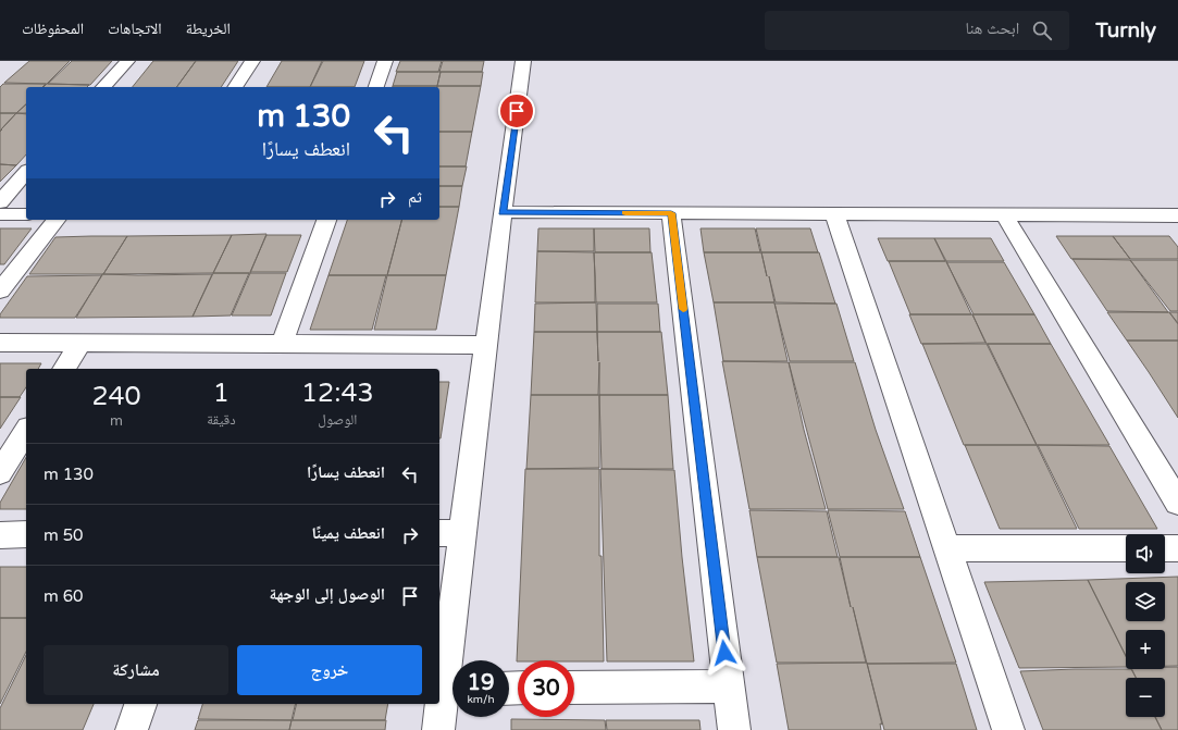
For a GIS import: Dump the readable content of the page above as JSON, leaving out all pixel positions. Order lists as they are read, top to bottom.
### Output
{
  "page": {
    "header": "Turnly",
    "search": "ابحث هنا",
    "nav": ["الخريطة", "الاتجاهات", "المحفوظات"],
    "turn": ["130 m", "انعطف يسارًا"],
    "then": "ثم",
    "eta": [
      "12:43",
      "الوصول",
      "1",
      "دقيقة",
      "240",
      "m"
    ],
    "list": [
      {
        "name": "انعطف يسارًا",
        "value": "130 m"
      },
      {
        "name": "انعطف يمينًا",
        "value": "50 m"
      },
      {
        "name": "الوصول إلى الوجهة",
        "value": "60 m"
      }
    ],
    "map_buttons": ["+", "−"],
    "buttons": ["خروج", "مشاركة"],
    "speed": "19 km/h",
    "limit": "30"
  }
}
